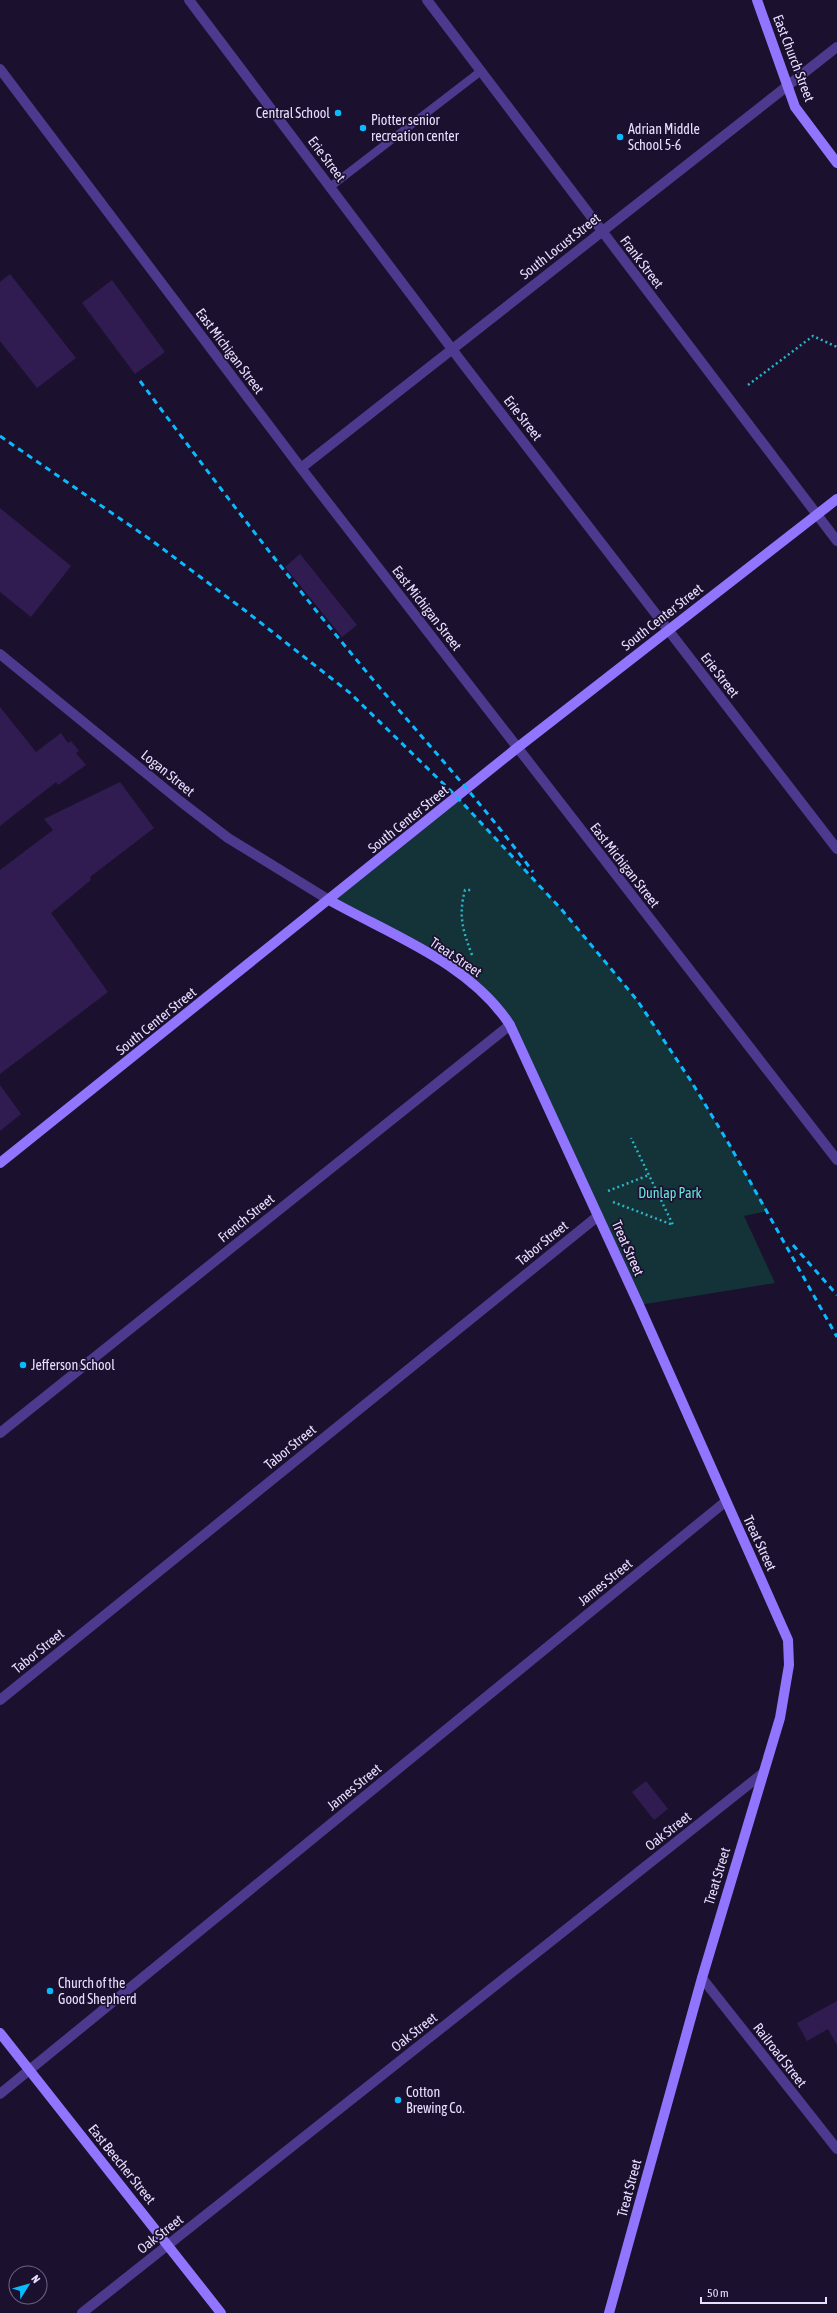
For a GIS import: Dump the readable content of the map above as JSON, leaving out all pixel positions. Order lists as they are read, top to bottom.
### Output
{
  "streets": {
    "street": [
      "East Church Street",
      "Erie Street",
      "South Locust Street",
      "Frank Street",
      "East Michigan Street",
      "South Center Street",
      "Logan Street",
      "Treat Street",
      "French Street",
      "Tabor Street",
      "James Street",
      "Oak Street",
      "Railroad Street",
      "East Beecher Street"
    ]
  },
  "crossings": [
    ["East Church Street", "South Locust Street"],
    ["Erie Street", "South Locust Street"],
    ["Erie Street", "South Center Street"],
    ["South Locust Street", "Frank Street"],
    ["South Locust Street", "East Michigan Street"],
    ["Frank Street", "South Center Street"],
    ["East Michigan Street", "South Center Street"],
    ["South Center Street", "Logan Street"],
    ["South Center Street", "Treat Street"],
    ["Logan Street", "Treat Street"],
    ["Treat Street", "French Street"],
    ["Treat Street", "Tabor Street"],
    ["Treat Street", "James Street"],
    ["Treat Street", "Oak Street"],
    ["Treat Street", "Railroad Street"],
    ["James Street", "East Beecher Street"],
    ["Oak Street", "East Beecher Street"]
  ],
  "parks": ["Dunlap Park"],
  "places": [
    "Central School",
    "Piotter senior recreation center",
    "Adrian Middle School 5-6",
    "Jefferson School",
    "Church of the Good Shepherd",
    "Cotton Brewing Co."
  ],
  "scale_bar": "50 m",
  "north": "top right"
}
